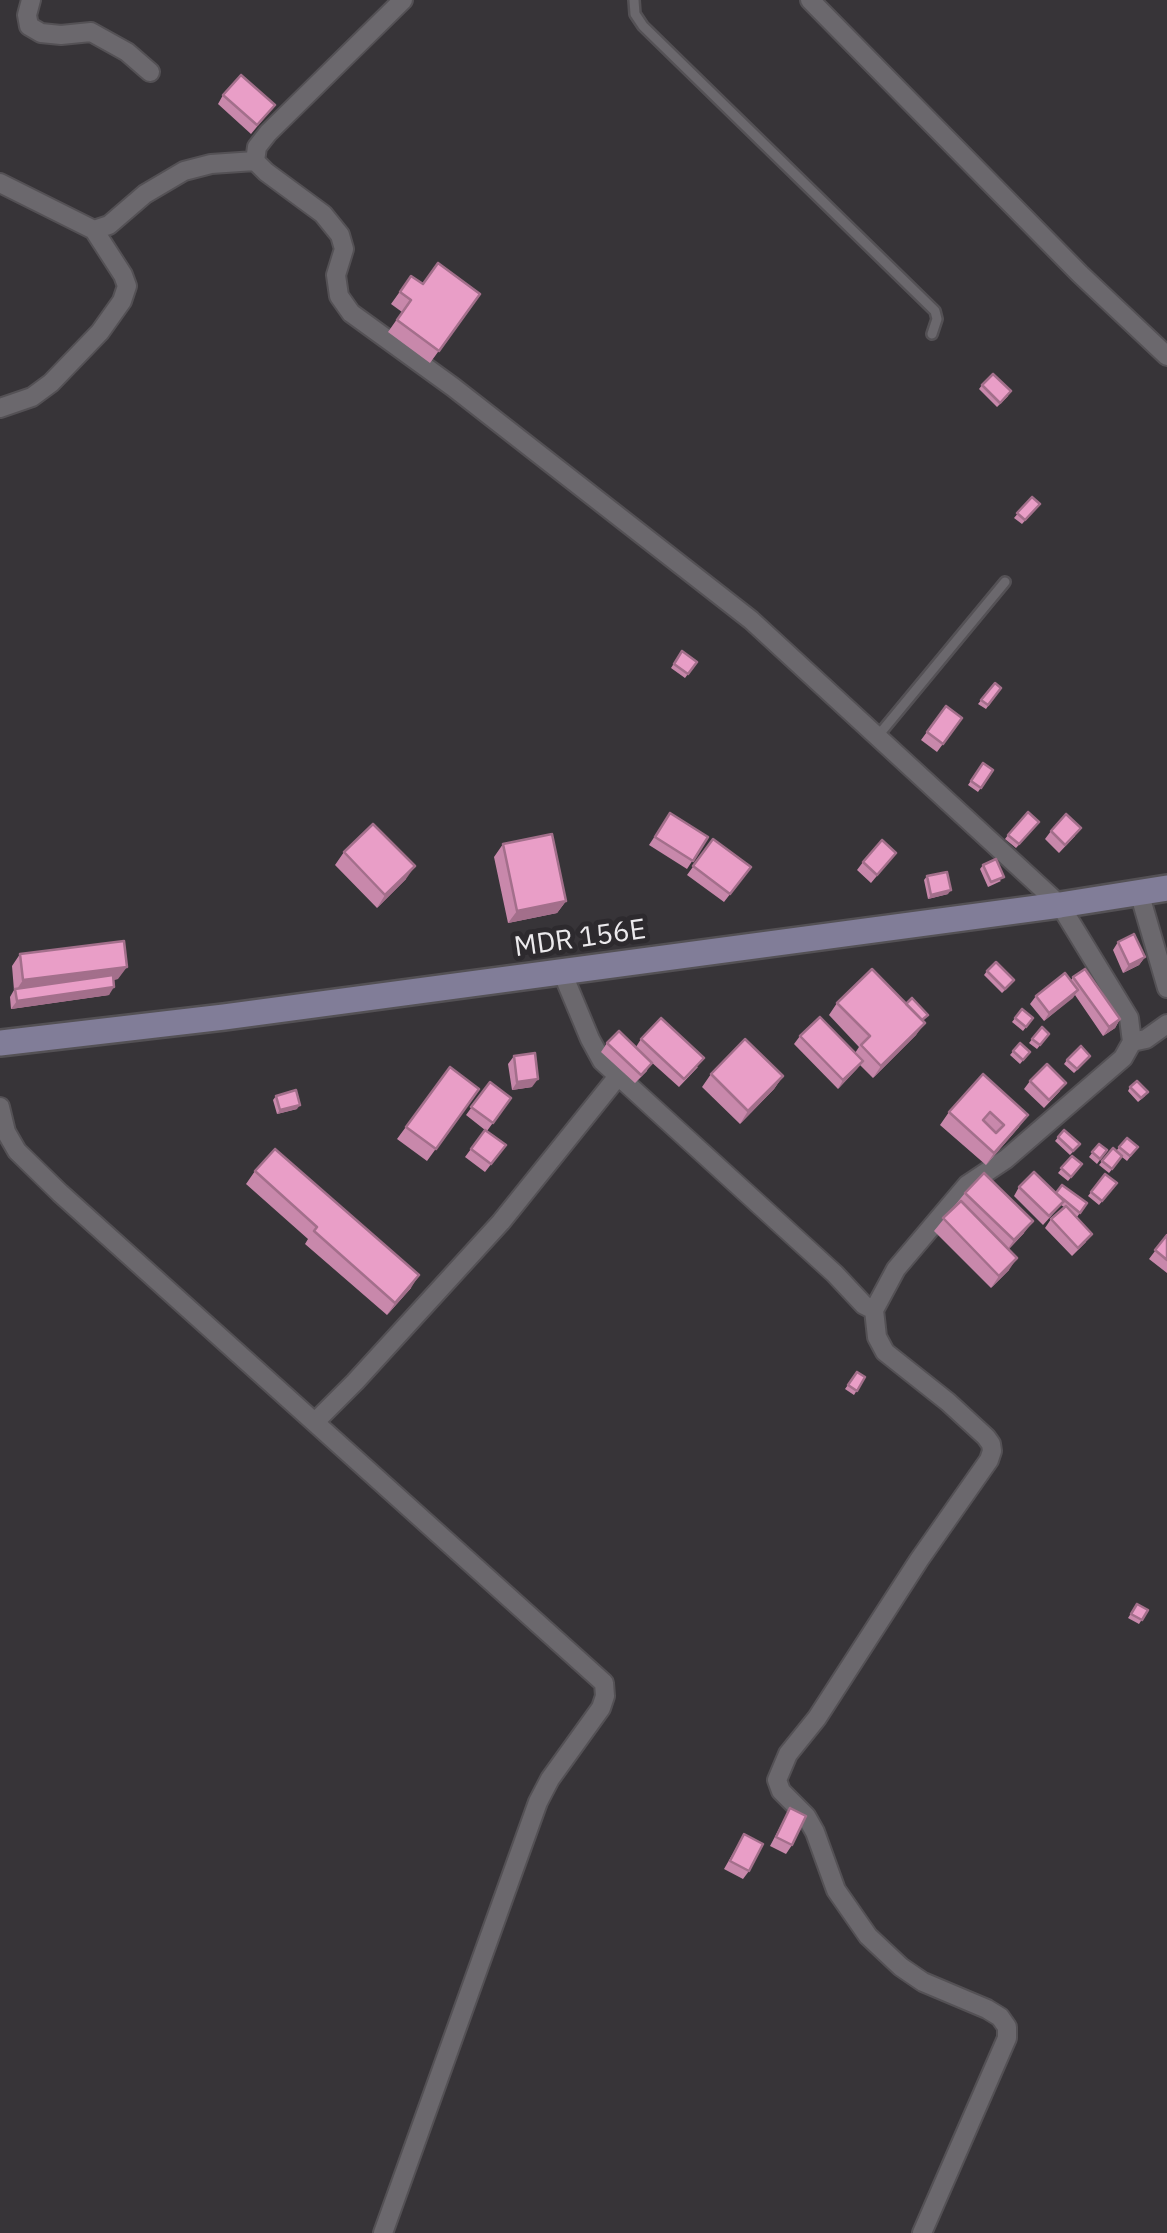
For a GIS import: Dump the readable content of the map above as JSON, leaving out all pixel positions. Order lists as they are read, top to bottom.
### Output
{
  "streets": {
    "main road": ["MDR 156E"]
  }
}
